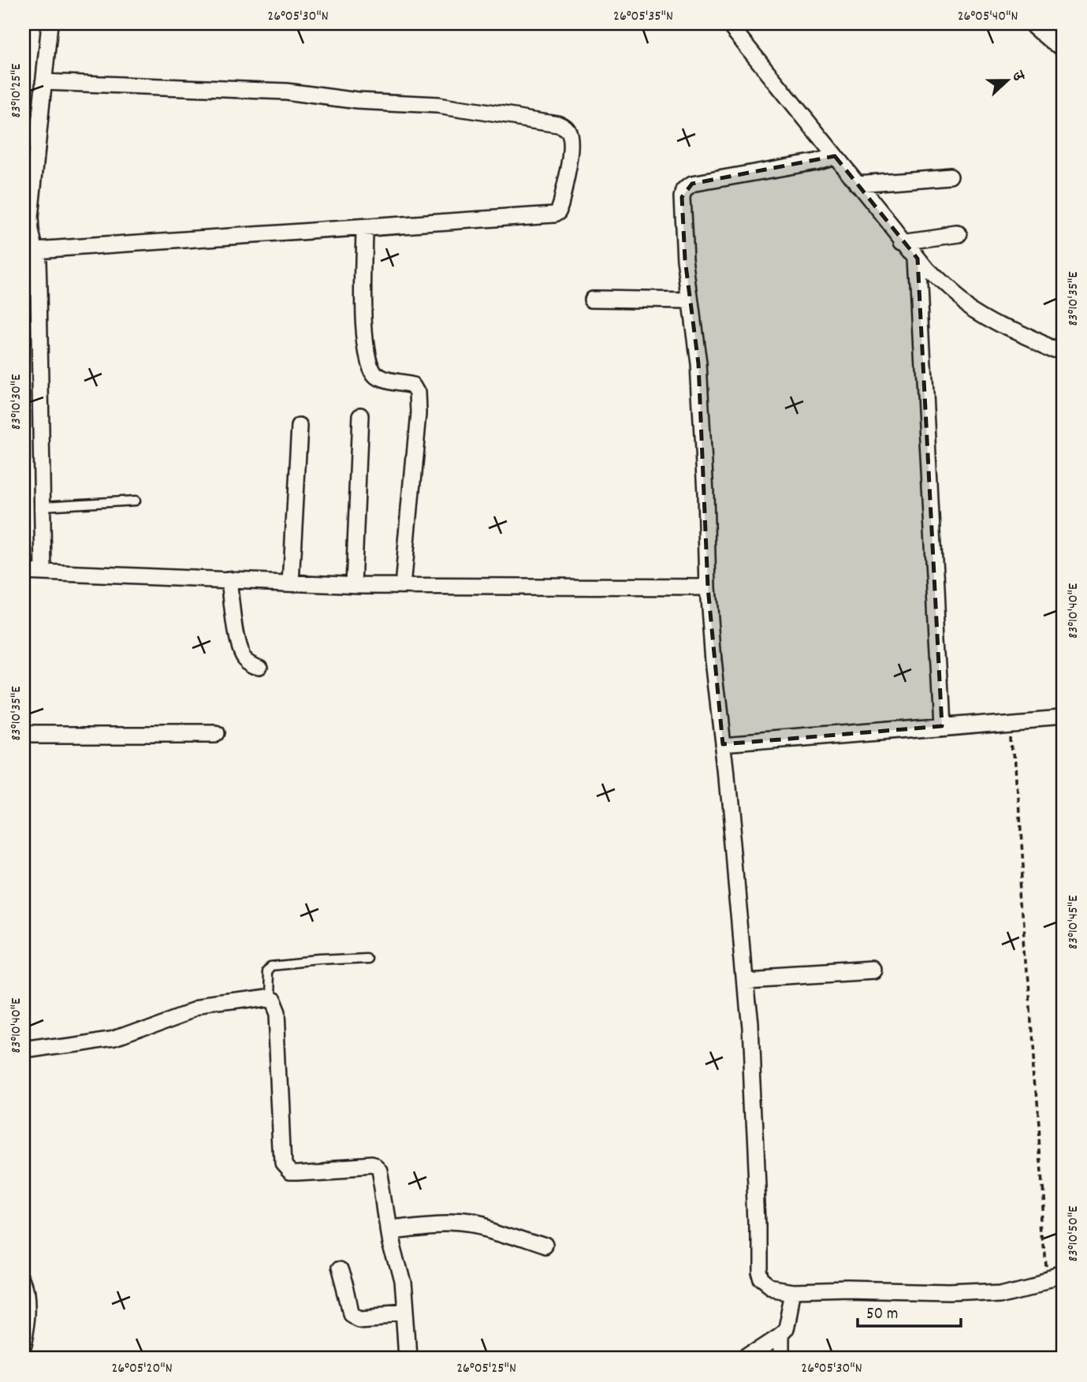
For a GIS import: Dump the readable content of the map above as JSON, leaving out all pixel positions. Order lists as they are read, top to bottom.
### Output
{
  "scale_bar": "50 m",
  "north": "right",
  "coordinates": [
    "26°05'30\"N",
    "26°05'35\"N",
    "26°05'40\"N",
    "83°10'25\"E",
    "83°10'35\"E",
    "83°10'30\"E",
    "83°10'40\"E",
    "83°10'45\"E",
    "83°10'50\"E",
    "26°05'20\"N",
    "26°05'25\"N"
  ]
}
